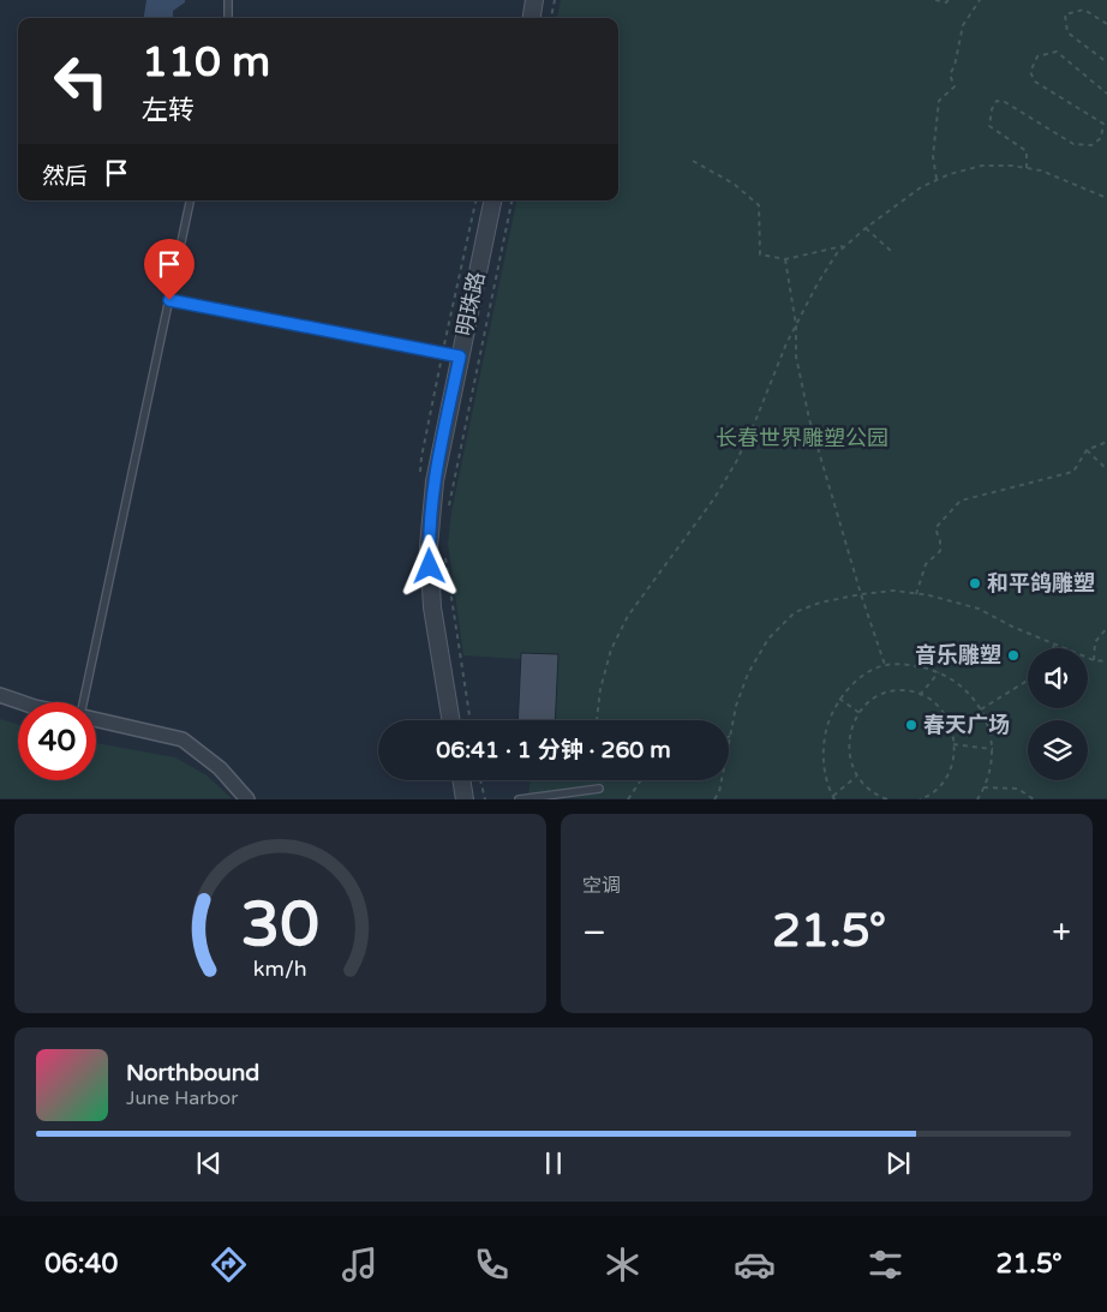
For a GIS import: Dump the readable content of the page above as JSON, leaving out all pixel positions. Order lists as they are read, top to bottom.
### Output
{
  "streets": {
    "street": ["明珠路"]
  },
  "parks": ["长春世界雕塑公园"],
  "places": ["和平鸽雕塑", "音乐雕塑", "春天广场"],
  "page": {
    "turn": ["110 m", "左转"],
    "then": "然后",
    "limit": "40",
    "trip": "06:41 · 1 分钟 · 260 m",
    "tile": "空调",
    "heat": ["−", "21.5°", "+"],
    "song": ["Northbound", "June Harbor"],
    "tabs": ["06:40", "21.5°"],
    "gauge": ["30", "km/h"]
  }
}
